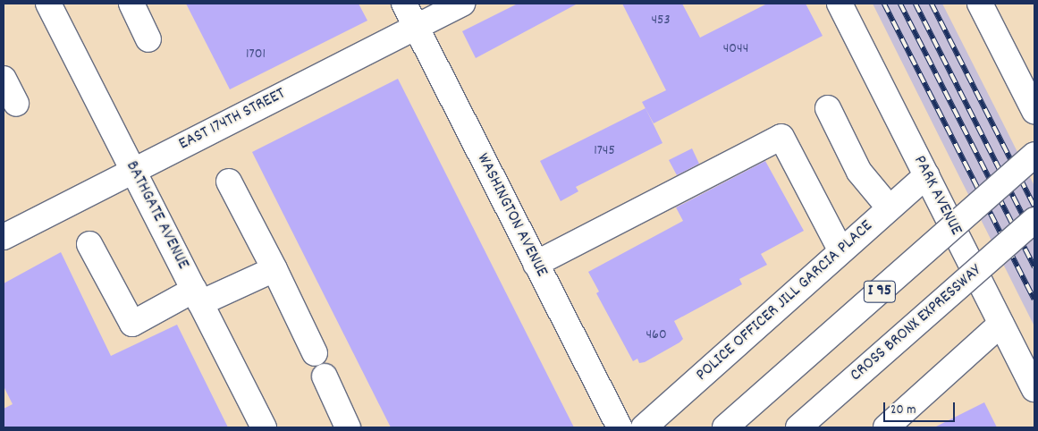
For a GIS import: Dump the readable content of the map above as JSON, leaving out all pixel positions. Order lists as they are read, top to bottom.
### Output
{
  "streets": {
    "main road": [
      "EAST 174TH STREET",
      "PARK AVENUE",
      "BATHGATE AVENUE",
      "WASHINGTON AVENUE",
      "I 95",
      "POLICE OFFICER JILL GARCIA PLACE",
      "CROSS BRONX EXPRESSWAY"
    ]
  },
  "crossings": [
    ["EAST 174TH STREET", "BATHGATE AVENUE"],
    ["EAST 174TH STREET", "WASHINGTON AVENUE"],
    ["PARK AVENUE", "POLICE OFFICER JILL GARCIA PLACE"]
  ],
  "house_numbers": [
    "453",
    "4044",
    "1701",
    "1745",
    "460"
  ],
  "scale_bar": "20 m"
}
